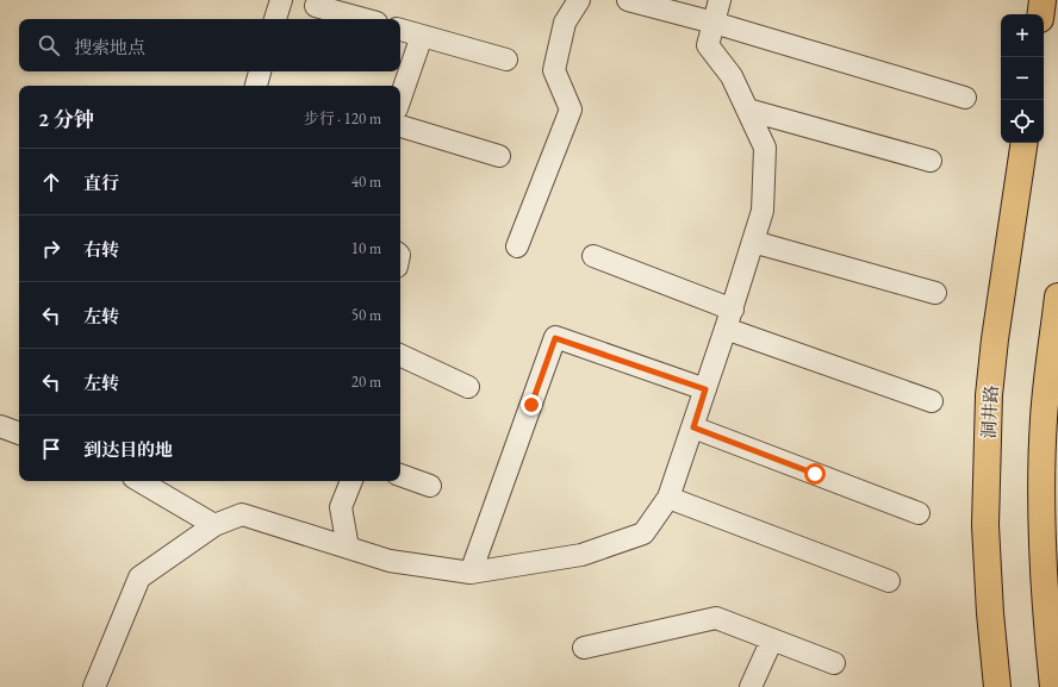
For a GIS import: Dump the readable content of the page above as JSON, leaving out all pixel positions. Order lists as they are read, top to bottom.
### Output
{
  "streets": {
    "main road": ["洞井路"]
  },
  "page": {
    "map_buttons": ["+", "−"],
    "search": "搜索地点",
    "heading": ["2 分钟", "步行 · 120 m"],
    "list": [
      ["直行", "40 m"],
      ["右转", "10 m"],
      ["左转", "50 m"],
      ["左转", "20 m"],
      "到达目的地"
    ]
  }
}
